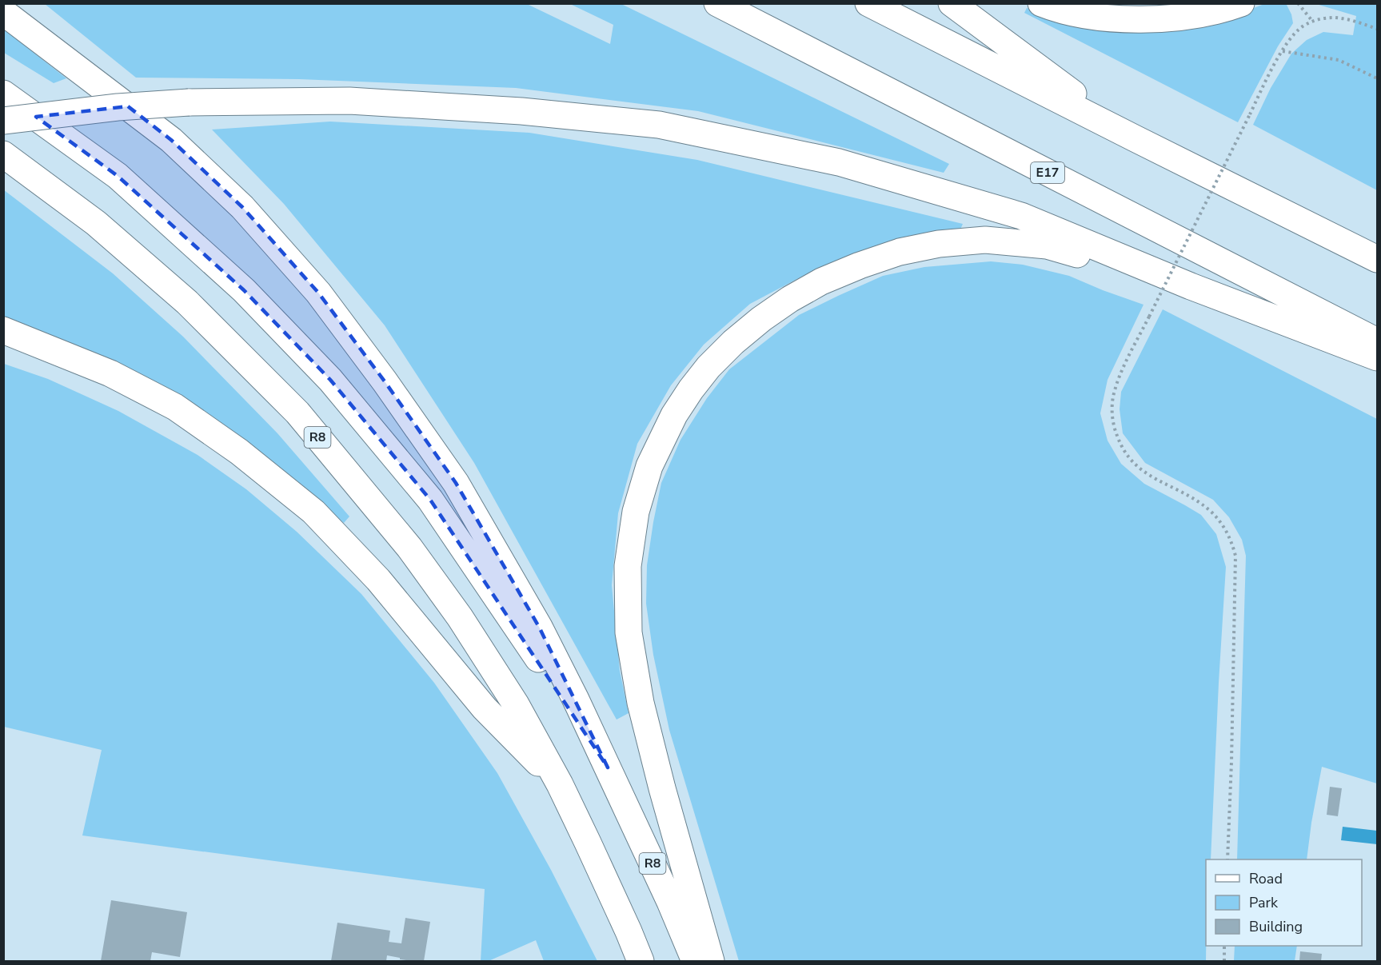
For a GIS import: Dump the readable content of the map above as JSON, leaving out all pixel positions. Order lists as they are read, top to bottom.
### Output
{
  "streets": {
    "main road": ["E17", "R8"]
  },
  "legend": ["Road", "Park", "Building"]
}
